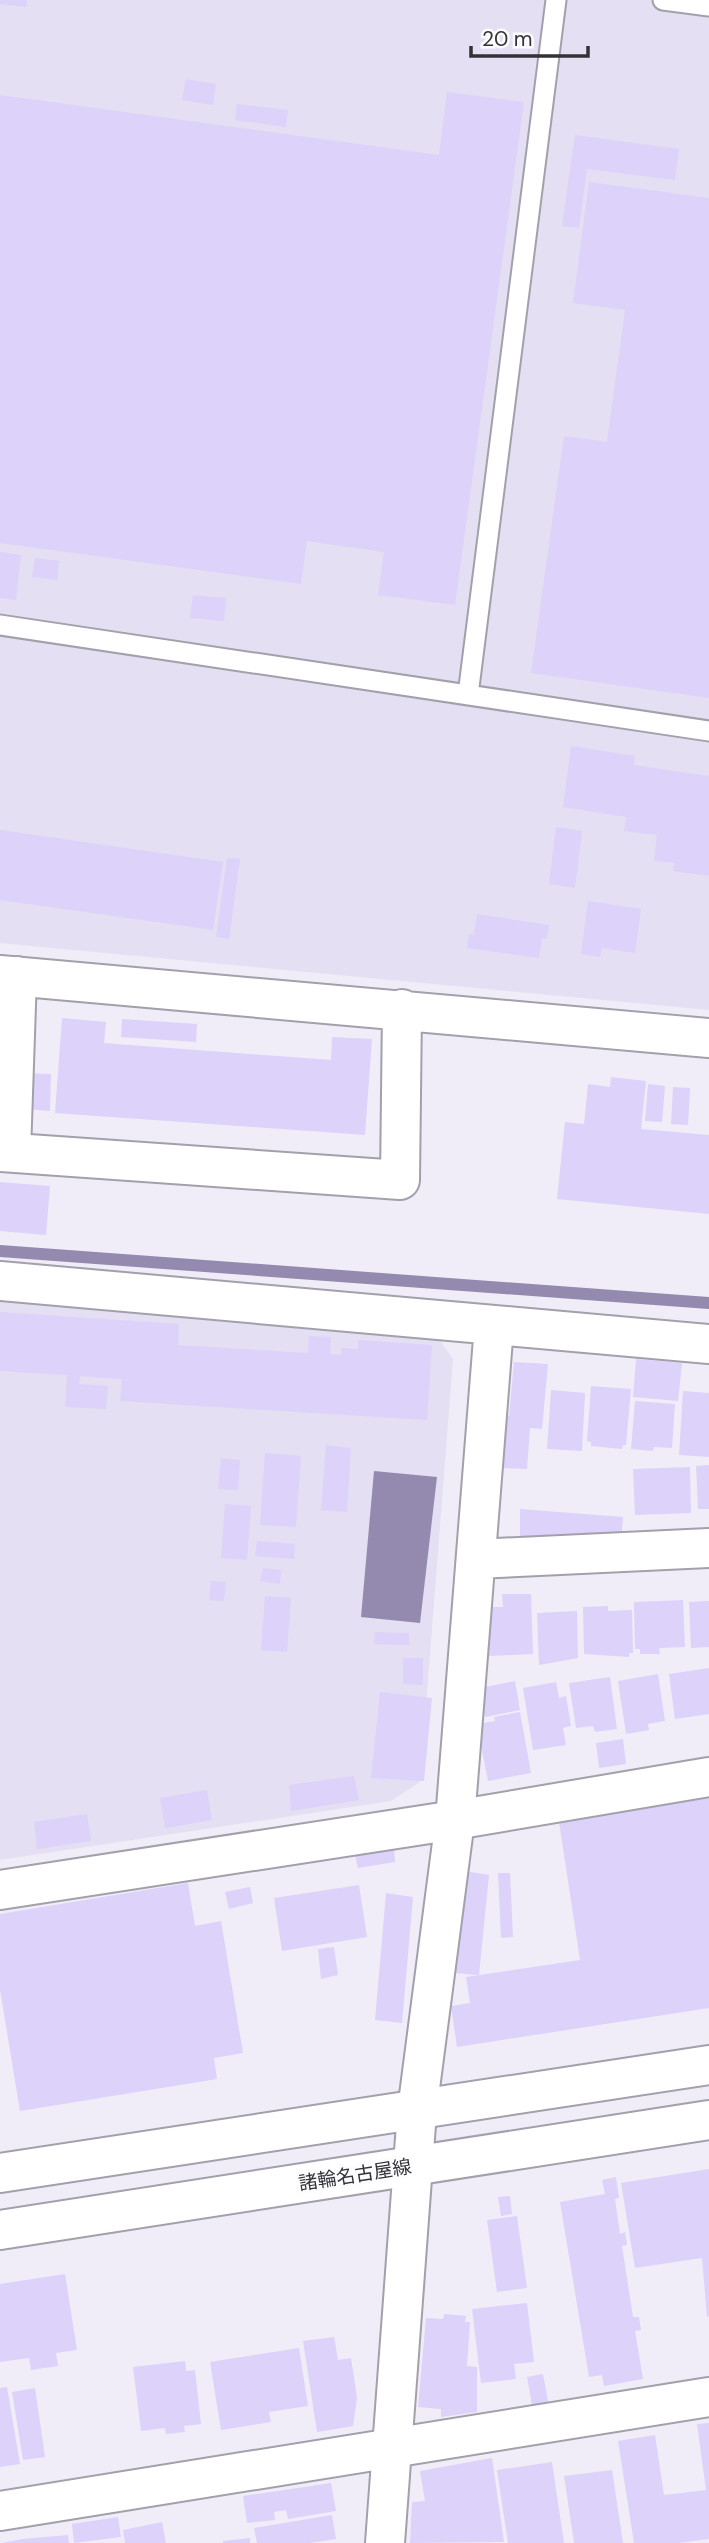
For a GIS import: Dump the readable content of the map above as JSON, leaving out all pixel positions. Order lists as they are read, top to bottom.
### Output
{
  "streets": {
    "street": ["諸輪名古屋線"]
  },
  "scale_bar": "20 m"
}
